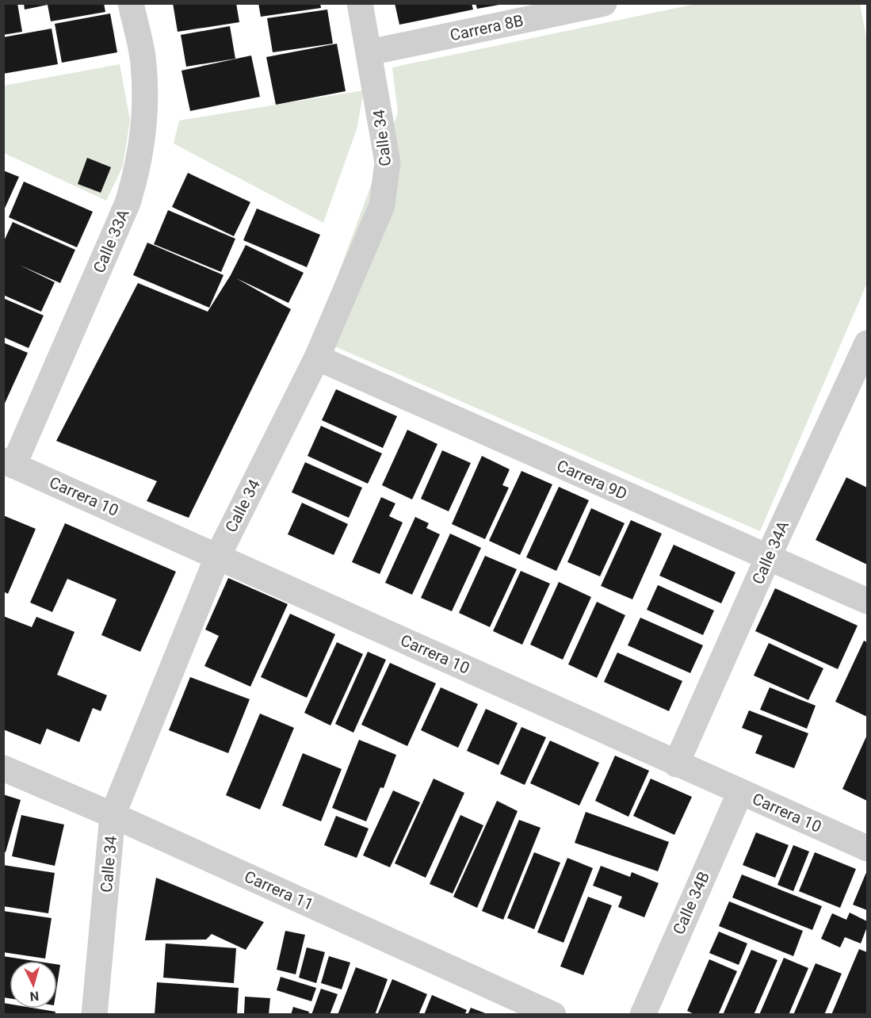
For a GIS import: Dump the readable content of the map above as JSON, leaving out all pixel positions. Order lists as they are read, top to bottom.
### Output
{
  "streets": {
    "street": [
      "Carrera 8B",
      "Calle 34",
      "Calle 33A",
      "Carrera 9D",
      "Carrera 10",
      "Calle 34A",
      "Carrera 11",
      "Calle 34B"
    ]
  },
  "crossings": [
    ["Carrera 8B", "Calle 34"],
    ["Calle 34", "Carrera 9D"],
    ["Calle 34", "Carrera 10"],
    ["Calle 34", "Carrera 11"],
    ["Calle 33A", "Carrera 10"],
    ["Carrera 9D", "Calle 34A"],
    ["Carrera 10", "Calle 34A"],
    ["Carrera 10", "Calle 34B"]
  ],
  "north": "bottom"
}
